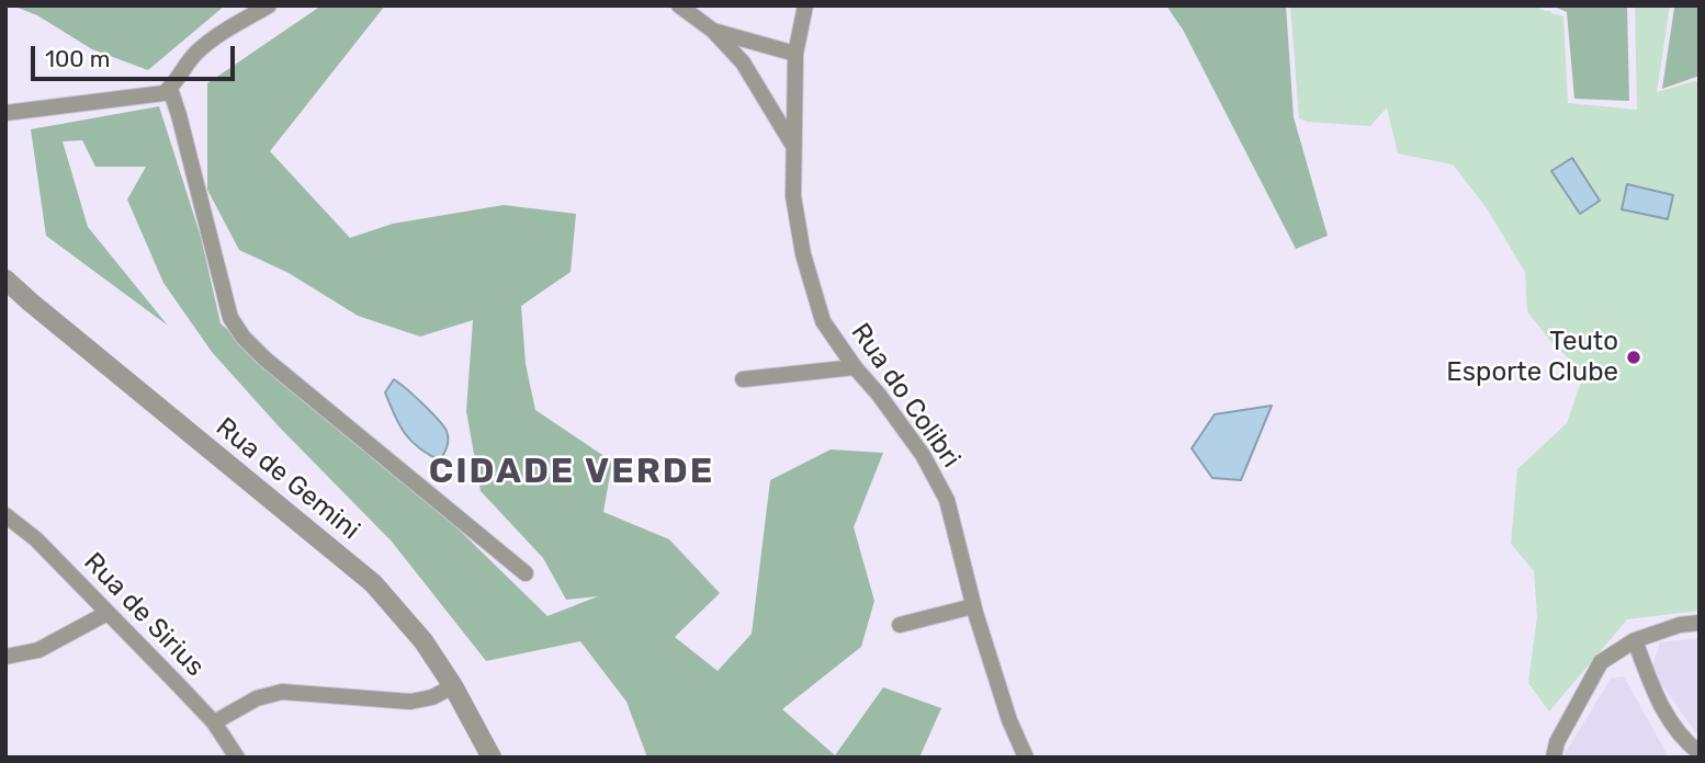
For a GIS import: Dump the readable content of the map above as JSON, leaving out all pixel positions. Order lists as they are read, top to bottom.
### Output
{
  "streets": {
    "street": ["Rua do Colibri", "Rua de Gemini", "Rua de Sirius"]
  },
  "districts": ["CIDADE VERDE"],
  "places": ["Teuto Esporte Clube"],
  "scale_bar": "100 m"
}
